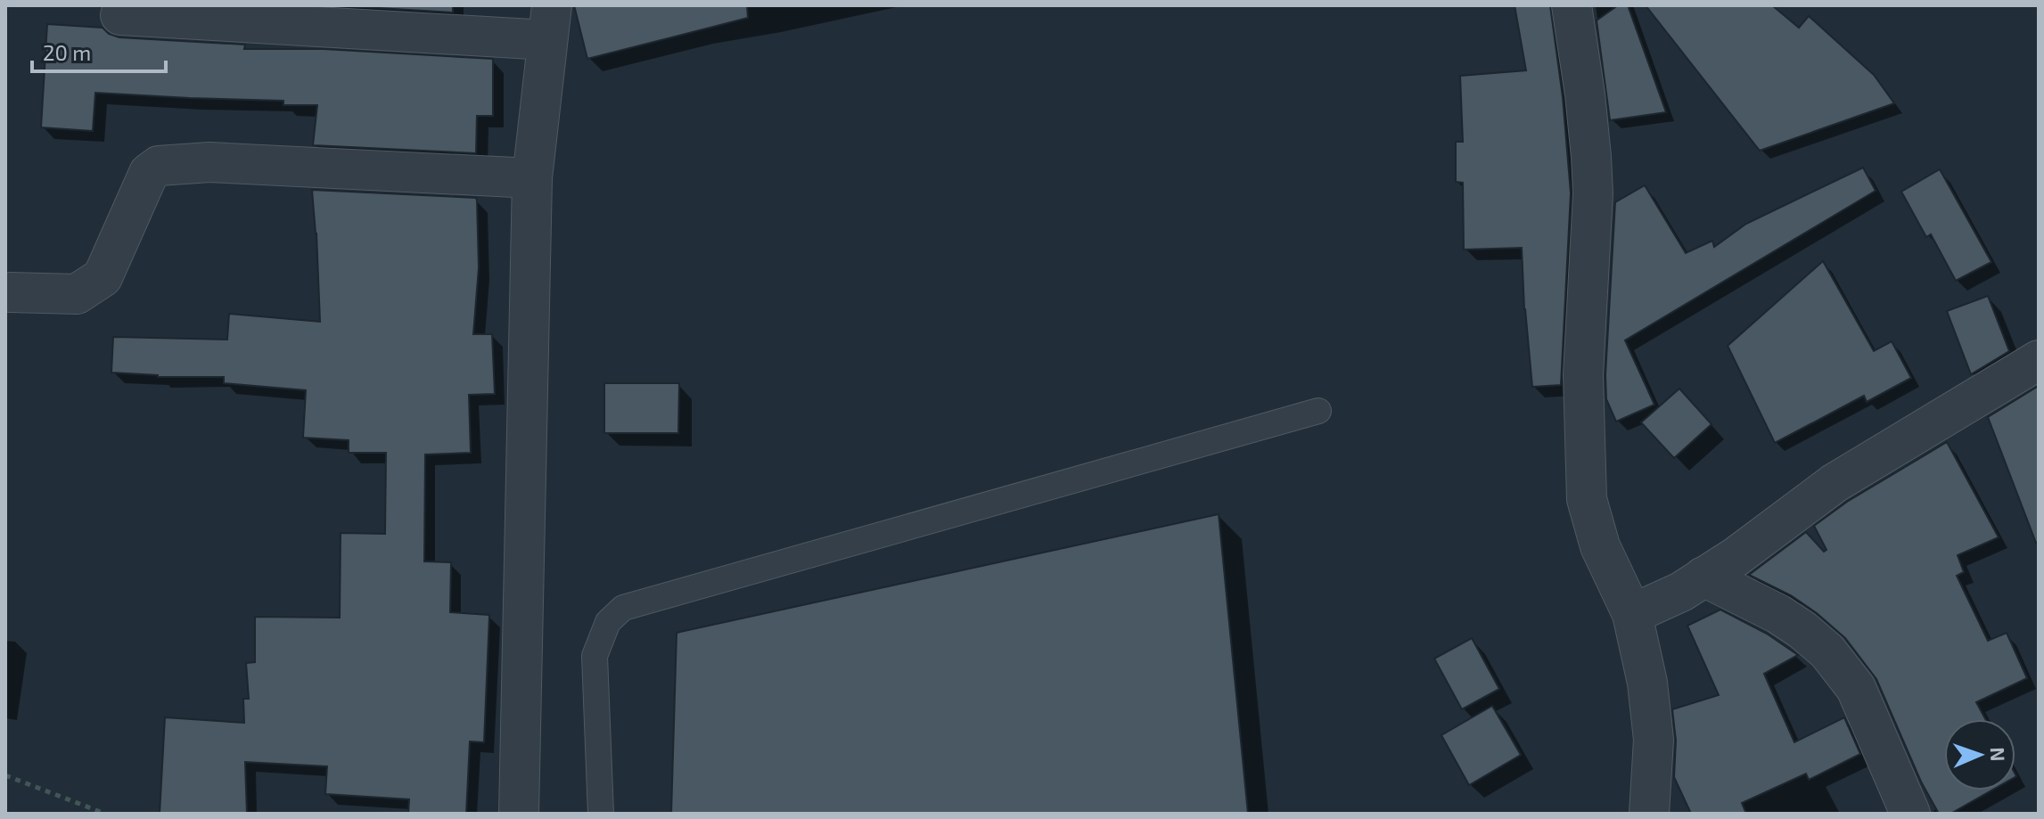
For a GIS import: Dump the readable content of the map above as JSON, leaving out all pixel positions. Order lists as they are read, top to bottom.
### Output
{
  "scale_bar": "20 m",
  "north": "right"
}
